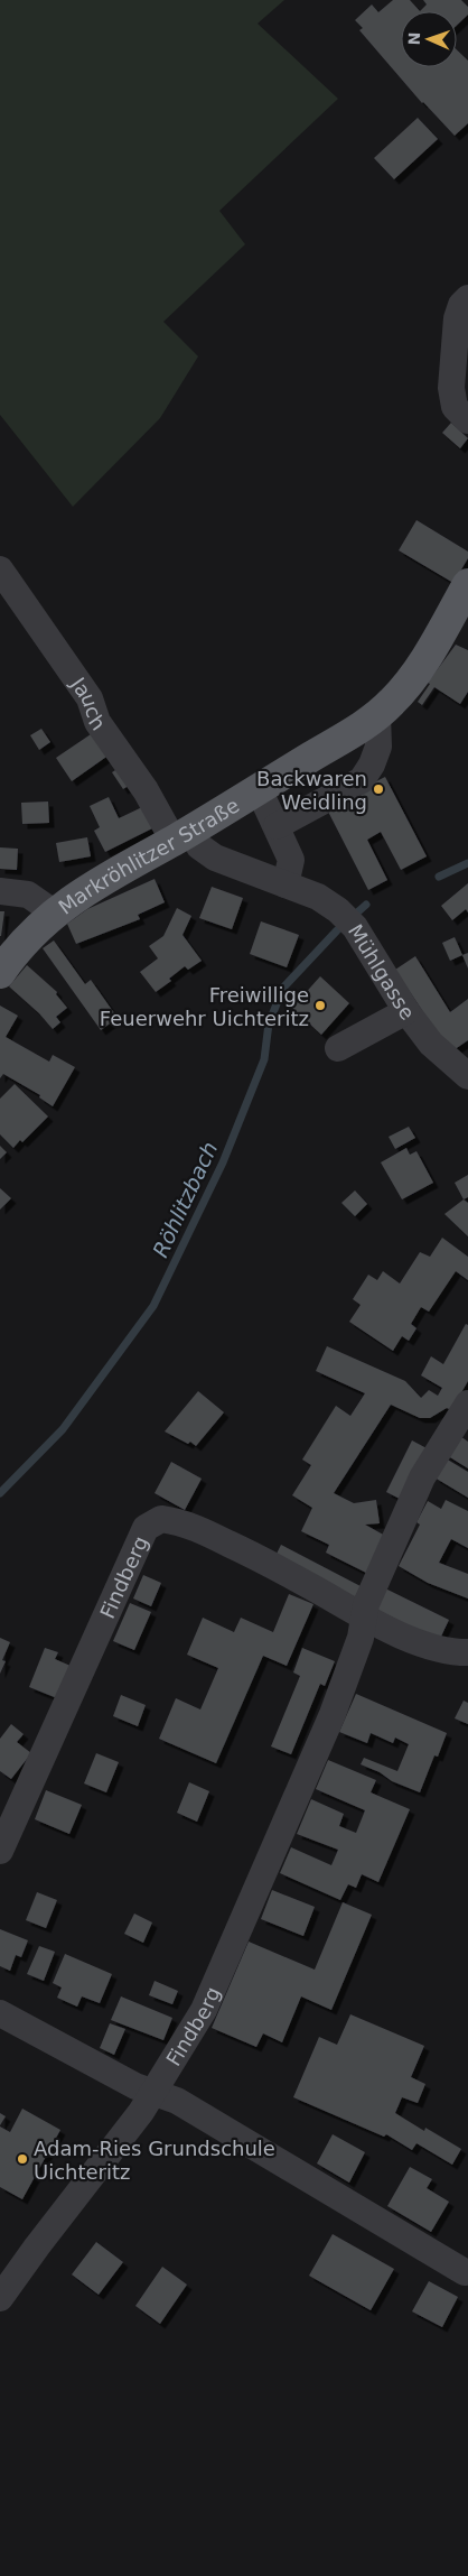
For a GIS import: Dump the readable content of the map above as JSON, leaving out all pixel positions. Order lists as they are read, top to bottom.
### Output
{
  "streets": {
    "main road": ["Markröhlitzer Straße"],
    "street": ["Jauch", "Mühlgasse", "Findberg"]
  },
  "crossings": [
    ["Jauch", "Markröhlitzer Straße"],
    ["Jauch", "Mühlgasse"],
    ["Markröhlitzer Straße", "Mühlgasse"]
  ],
  "water": ["Röhlitzbach"],
  "places": ["Backwaren Weidling", "Freiwillige Feuerwehr Uichteritz", "Adam-Ries Grundschule Uichteritz"],
  "north": "left"
}
